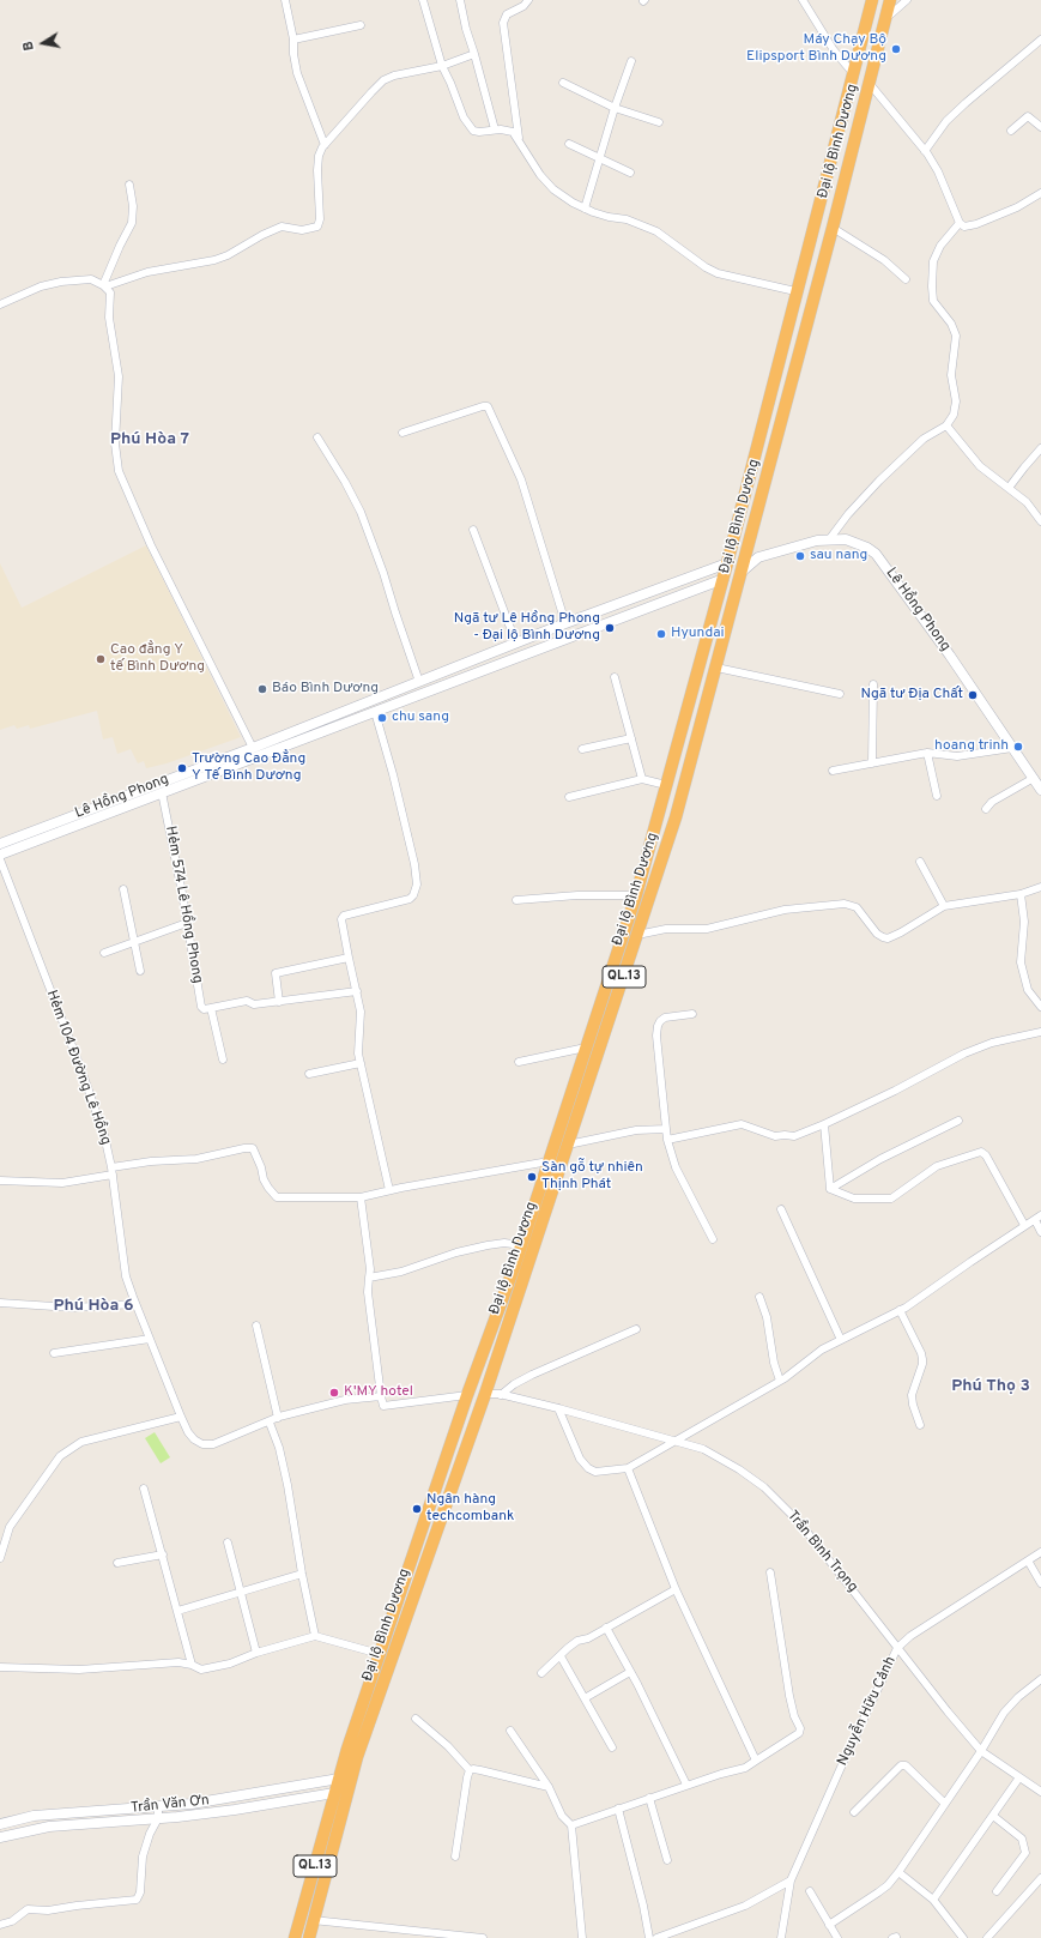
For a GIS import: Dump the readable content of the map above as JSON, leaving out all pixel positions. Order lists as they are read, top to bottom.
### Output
{
  "streets": {
    "highway": ["Đại lộ Bình Dương", "QL.13"],
    "street": [
      "Lê Hồng Phong",
      "Hẻm 574 Lê Hồng Phong",
      "Hẻm 104 Đường Lê Hồng",
      "Trần Bình Trọng",
      "Nguyễn Hữu Cảnh",
      "Trần Văn Ơn"
    ]
  },
  "crossings": [
    ["Đại lộ Bình Dương", "Lê Hồng Phong"],
    ["Đại lộ Bình Dương", "Trần Bình Trọng"],
    ["Đại lộ Bình Dương", "Trần Văn Ơn"],
    ["Lê Hồng Phong", "Hẻm 574 Lê Hồng Phong"],
    ["Trần Bình Trọng", "Nguyễn Hữu Cảnh"]
  ],
  "districts": ["Phú Hòa 7", "Phú Hòa 6", "Phú Thọ 3"],
  "places": [
    "Máy Chạy Bộ Elipsport Bình Dương",
    "sau nang",
    "Ngã tư Lê Hồng Phong - Đại lộ Bình Dương",
    "Hyundai",
    "Cao đẳng Y tế Bình Dương",
    "Báo Bình Dương",
    "Ngã tư Địa Chất",
    "chu sang",
    "hoang trinh",
    "Trường Cao Đẳng Y Tế Bình Dương",
    "Sàn gỗ tự nhiên Thịnh Phát",
    "K'MY hotel",
    "Ngân hàng techcombank"
  ],
  "north": "left"
}
